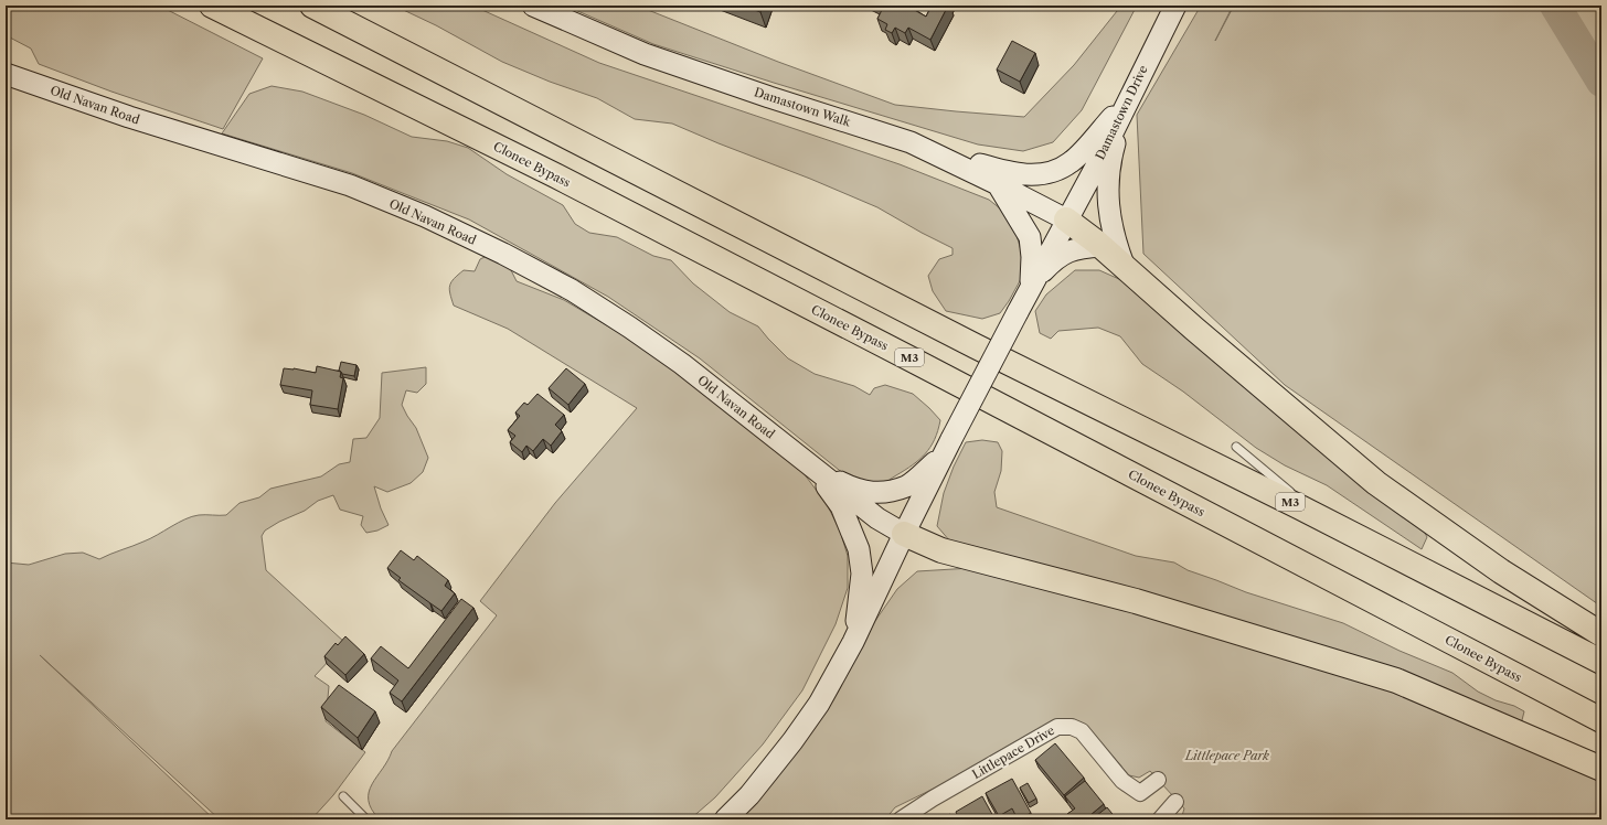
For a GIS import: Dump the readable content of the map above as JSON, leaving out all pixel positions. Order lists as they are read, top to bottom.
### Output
{
  "streets": {
    "highway": ["Clonee Bypass", "M3"],
    "main road": ["Old Navan Road", "Damastown Walk", "Damastown Drive"],
    "street": ["Littlepace Drive"]
  },
  "crossings": [
    ["Old Navan Road", "Damastown Drive"],
    ["Damastown Walk", "Damastown Drive"]
  ],
  "parks": ["Littlepace Park"]
}
